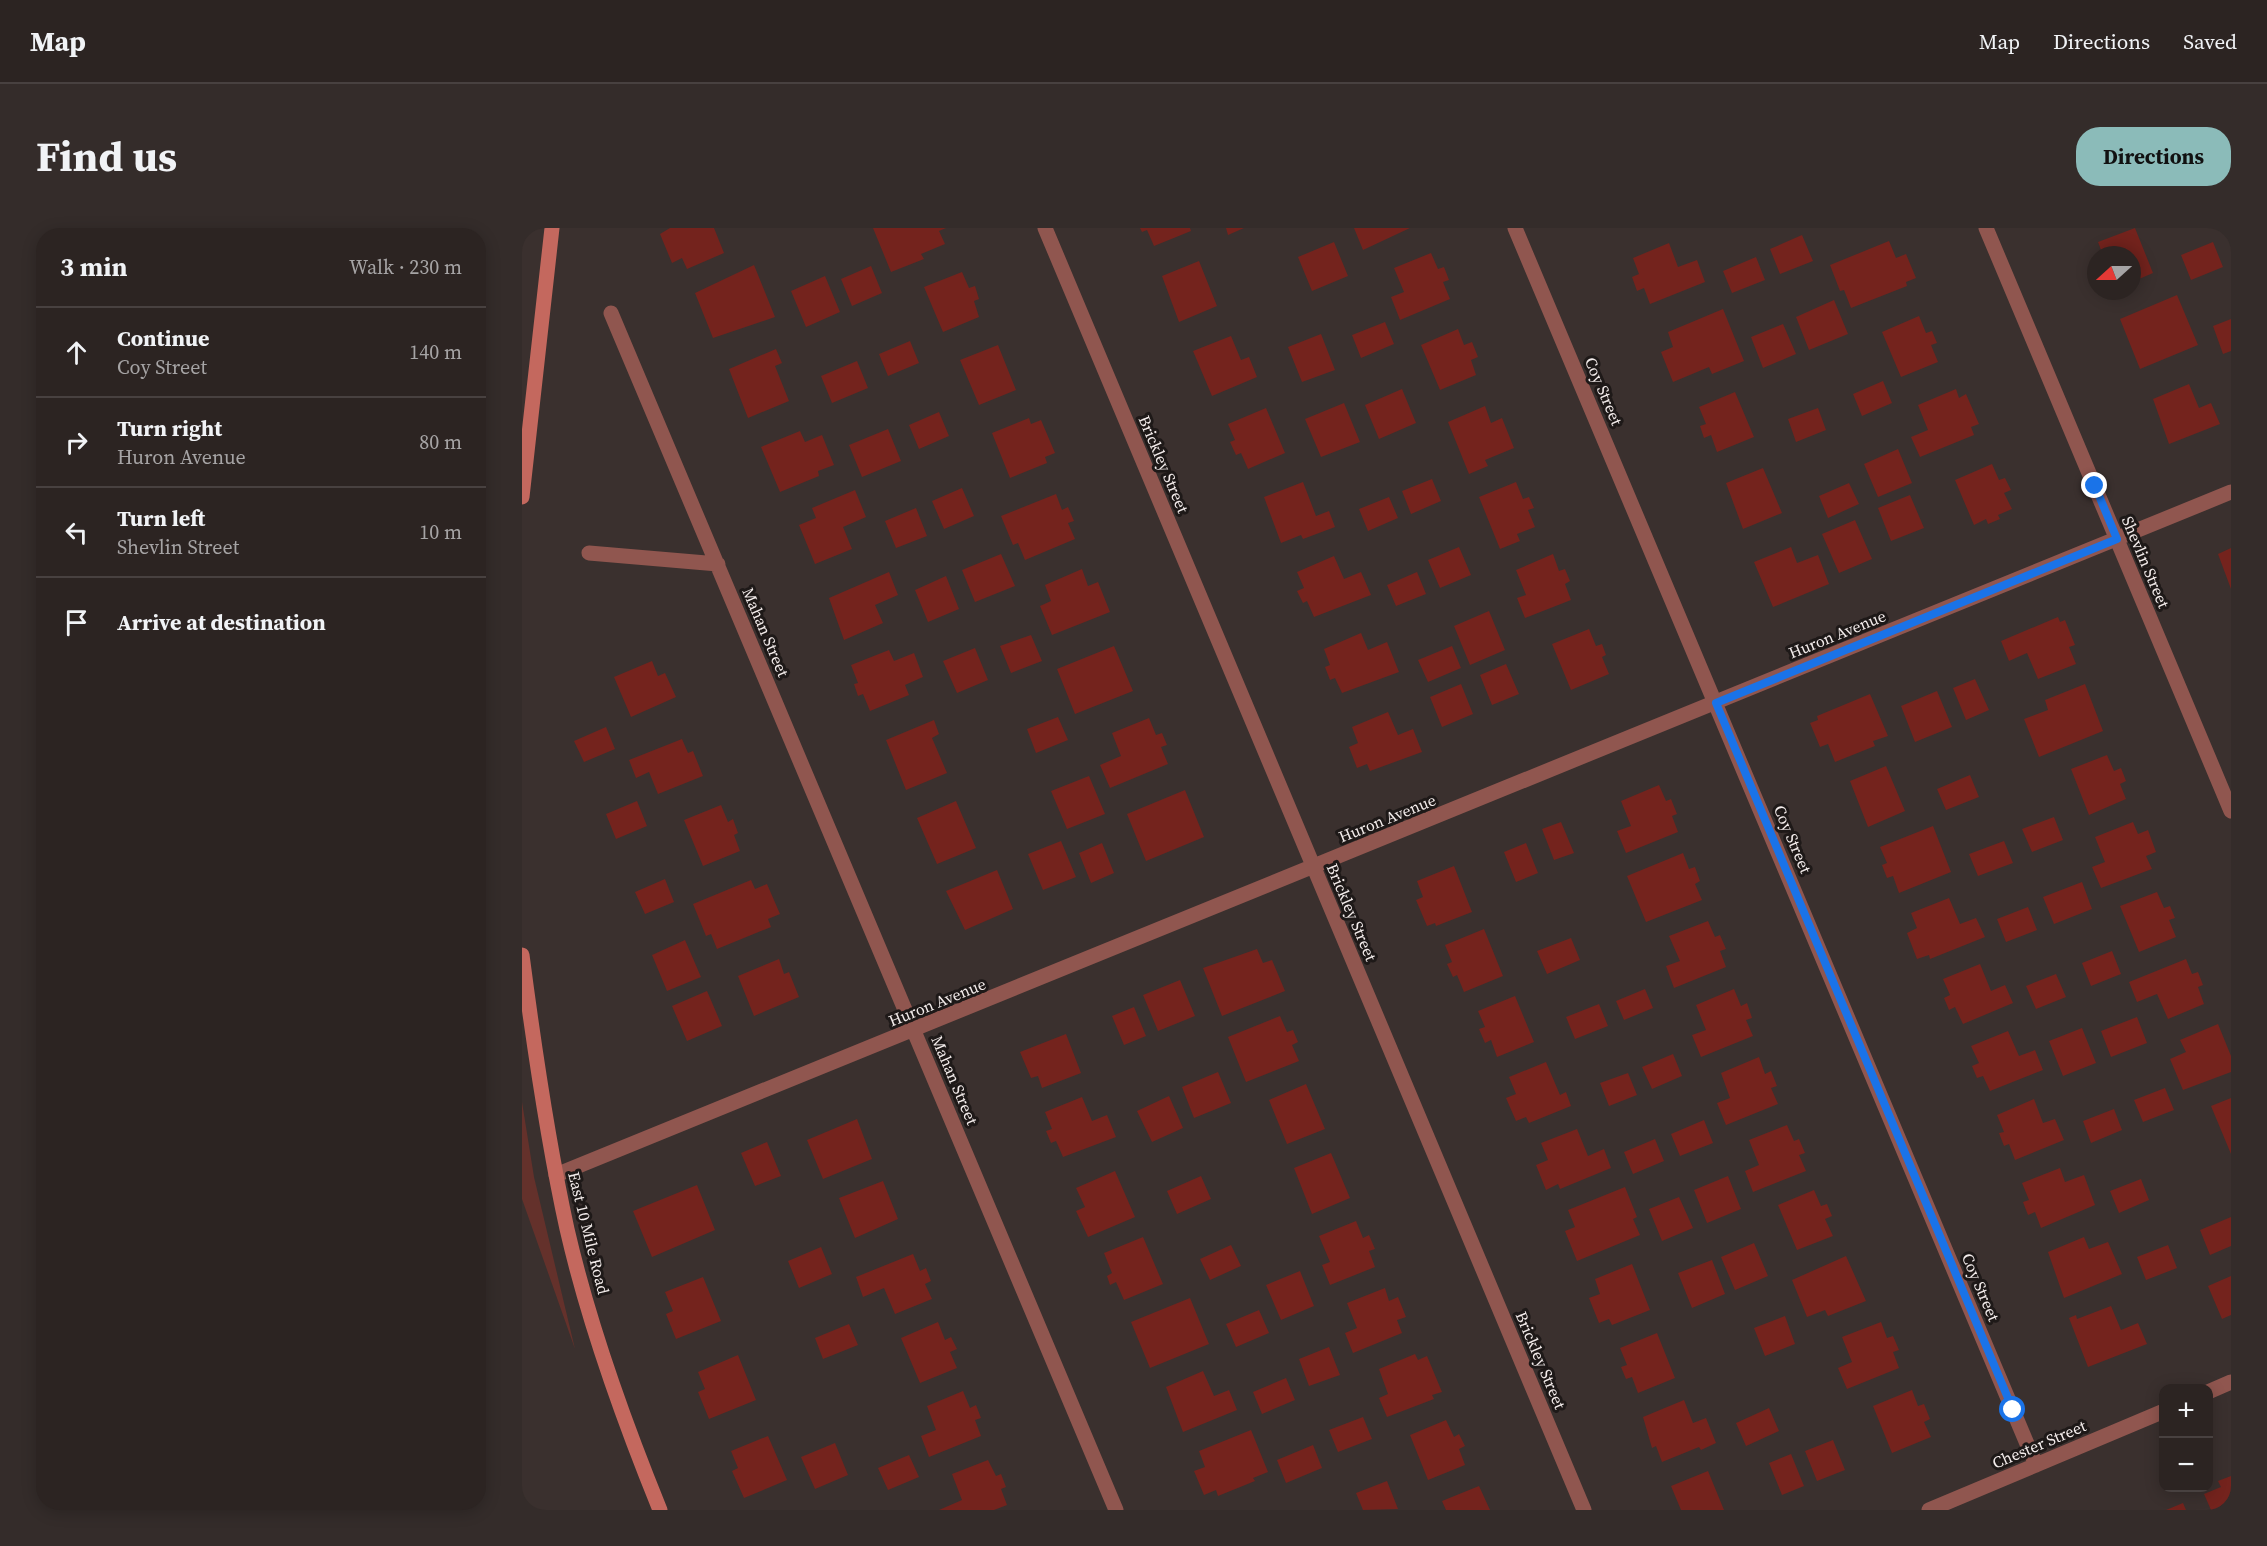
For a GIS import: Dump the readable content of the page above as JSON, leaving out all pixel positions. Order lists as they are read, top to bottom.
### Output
{
  "streets": {
    "main road": ["East 10 Mile Road"],
    "street": [
      "Coy Street",
      "Brickley Street",
      "Shevlin Street",
      "Mahan Street",
      "Huron Avenue",
      "Chester Street"
    ]
  },
  "crossings": [
    ["Coy Street", "Huron Avenue"],
    ["Coy Street", "Chester Street"],
    ["Brickley Street", "Huron Avenue"],
    ["Shevlin Street", "Huron Avenue"],
    ["Mahan Street", "Huron Avenue"],
    ["Huron Avenue", "East 10 Mile Road"]
  ],
  "north": "left",
  "page": {
    "header": "Map",
    "nav": ["Map", "Directions", "Saved"],
    "title": "Find us",
    "buttons": "Directions",
    "heading": ["3 min", "Walk · 230 m"],
    "list": [
      ["Continue", "Coy Street", "140 m"],
      ["Turn right", "Huron Avenue", "80 m"],
      ["Turn left", "Shevlin Street", "10 m"],
      "Arrive at destination"
    ],
    "map_buttons": ["+", "−"]
  }
}
